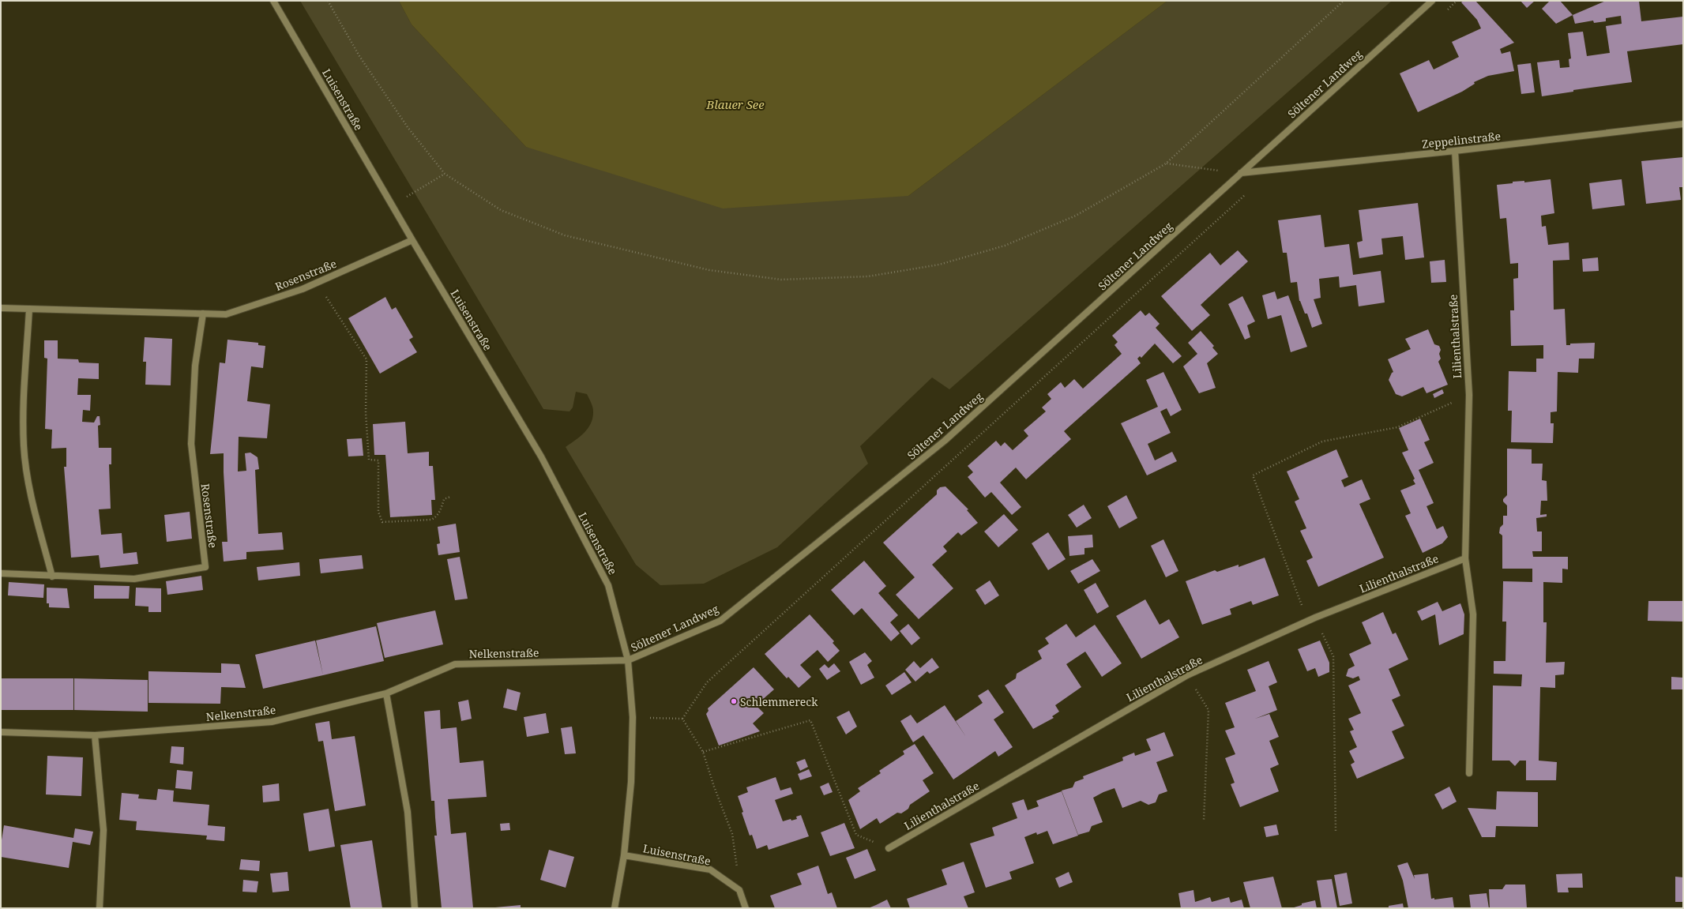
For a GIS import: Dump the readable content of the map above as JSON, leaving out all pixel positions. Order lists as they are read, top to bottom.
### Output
{
  "streets": {
    "street": [
      "Söltener Landweg",
      "Luisenstraße",
      "Zeppelinstraße",
      "Rosenstraße",
      "Lilienthalstraße",
      "Nelkenstraße"
    ]
  },
  "crossings": [
    ["Söltener Landweg", "Luisenstraße"],
    ["Söltener Landweg", "Zeppelinstraße"],
    ["Söltener Landweg", "Nelkenstraße"],
    ["Luisenstraße", "Rosenstraße"],
    ["Luisenstraße", "Nelkenstraße"],
    ["Zeppelinstraße", "Lilienthalstraße"]
  ],
  "water": ["Blauer See"],
  "places": ["Schlemmereck"]
}
